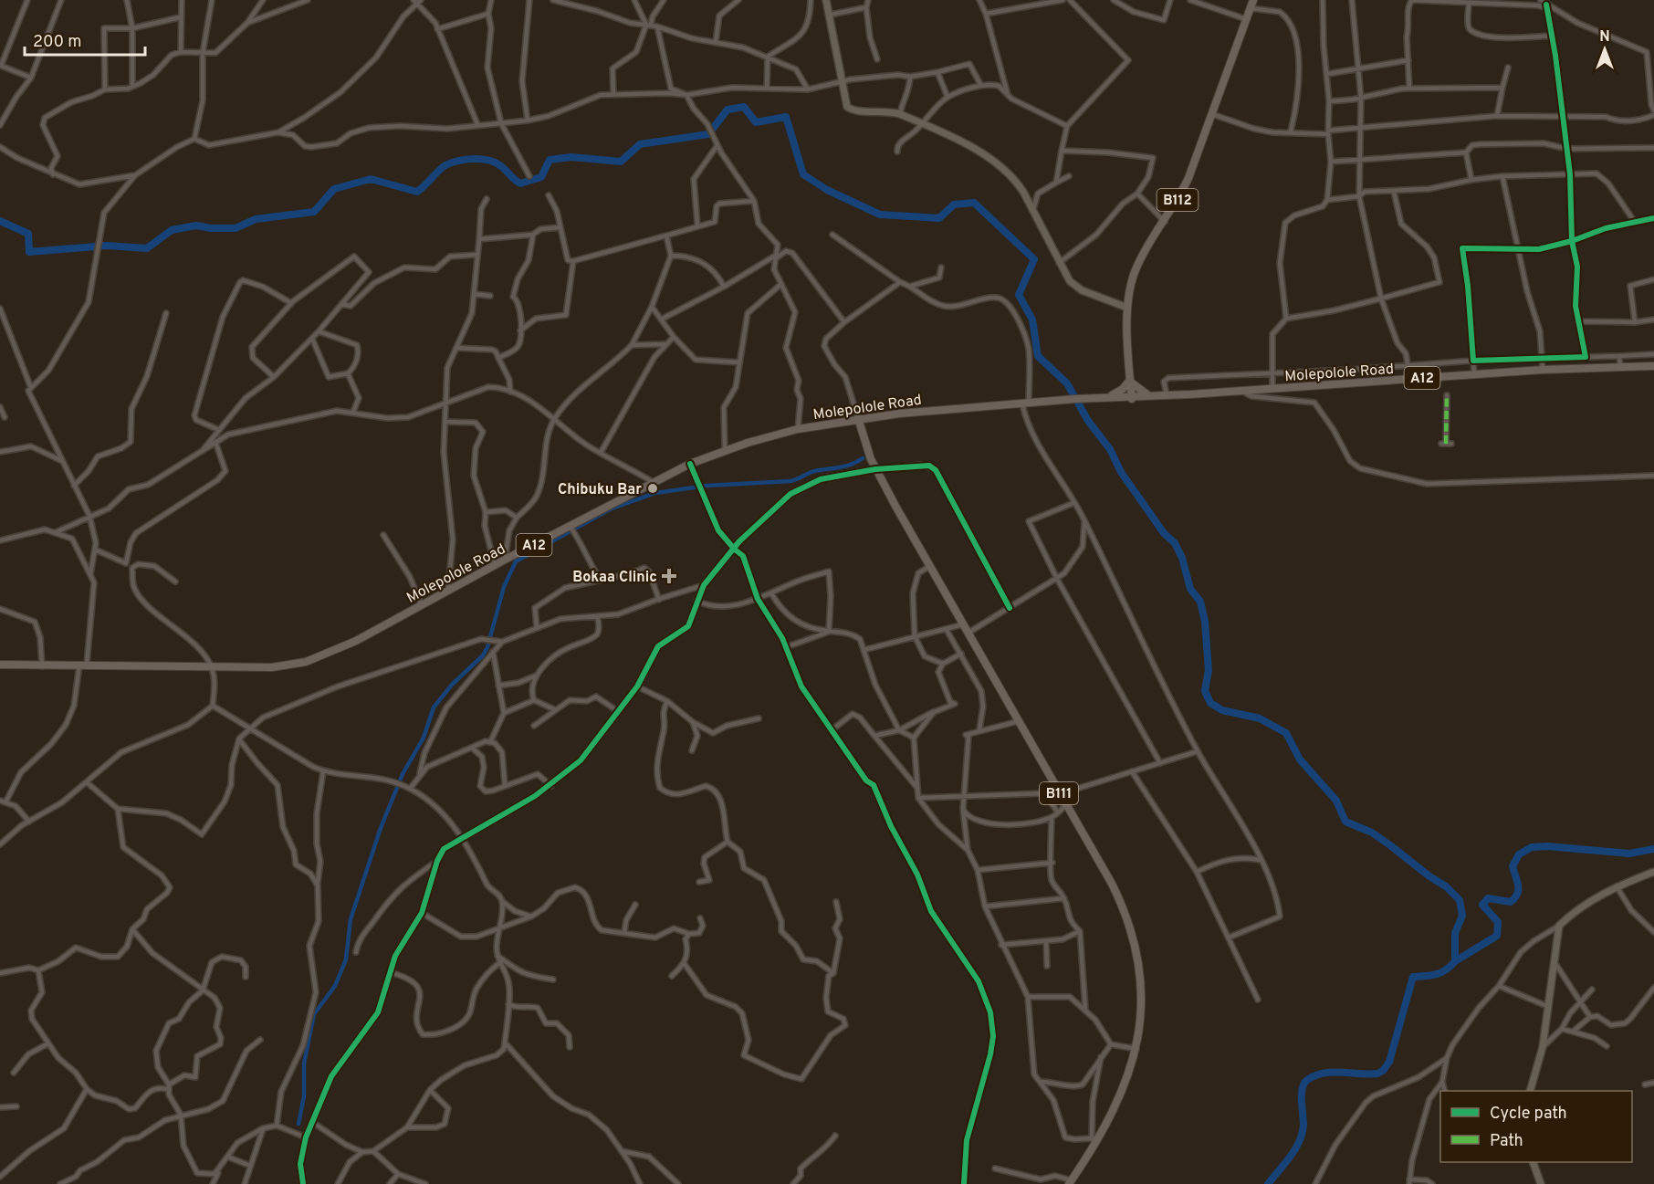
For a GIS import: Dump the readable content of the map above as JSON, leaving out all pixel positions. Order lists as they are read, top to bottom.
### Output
{
  "streets": {
    "main road": [
      "B112",
      "Molepolole Road",
      "A12",
      "B111"
    ]
  },
  "crossings": [
    ["B112", "Molepolole Road"],
    ["Molepolole Road", "B111"]
  ],
  "places": {
    "other": ["Chibuku Bar"],
    "health": ["Bokaa Clinic"]
  },
  "legend": ["Cycle path", "Path"],
  "scale_bar": "200 m",
  "north": "top"
}
